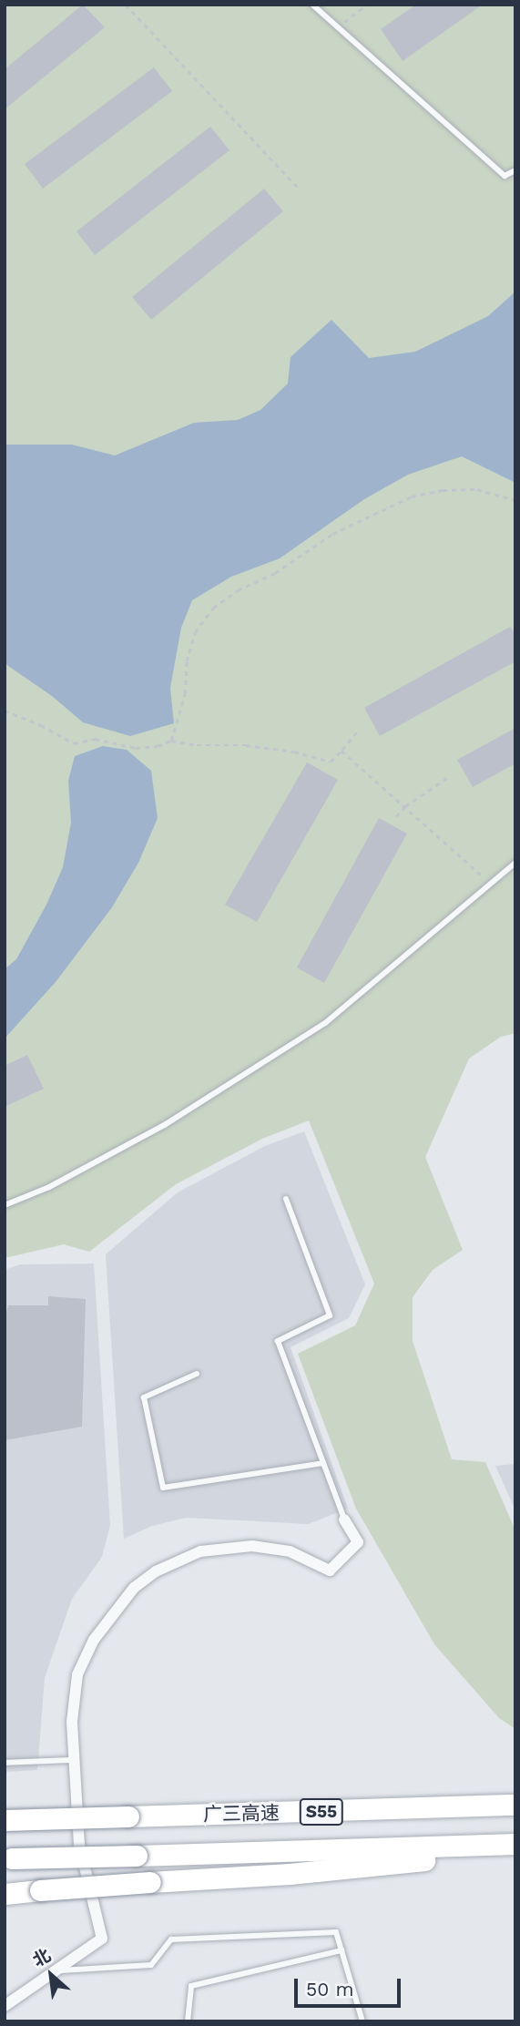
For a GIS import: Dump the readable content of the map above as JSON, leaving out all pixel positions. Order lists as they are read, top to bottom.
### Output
{
  "streets": {
    "highway": ["S55", "广三高速"]
  },
  "scale_bar": "50 m",
  "north": "top left"
}
